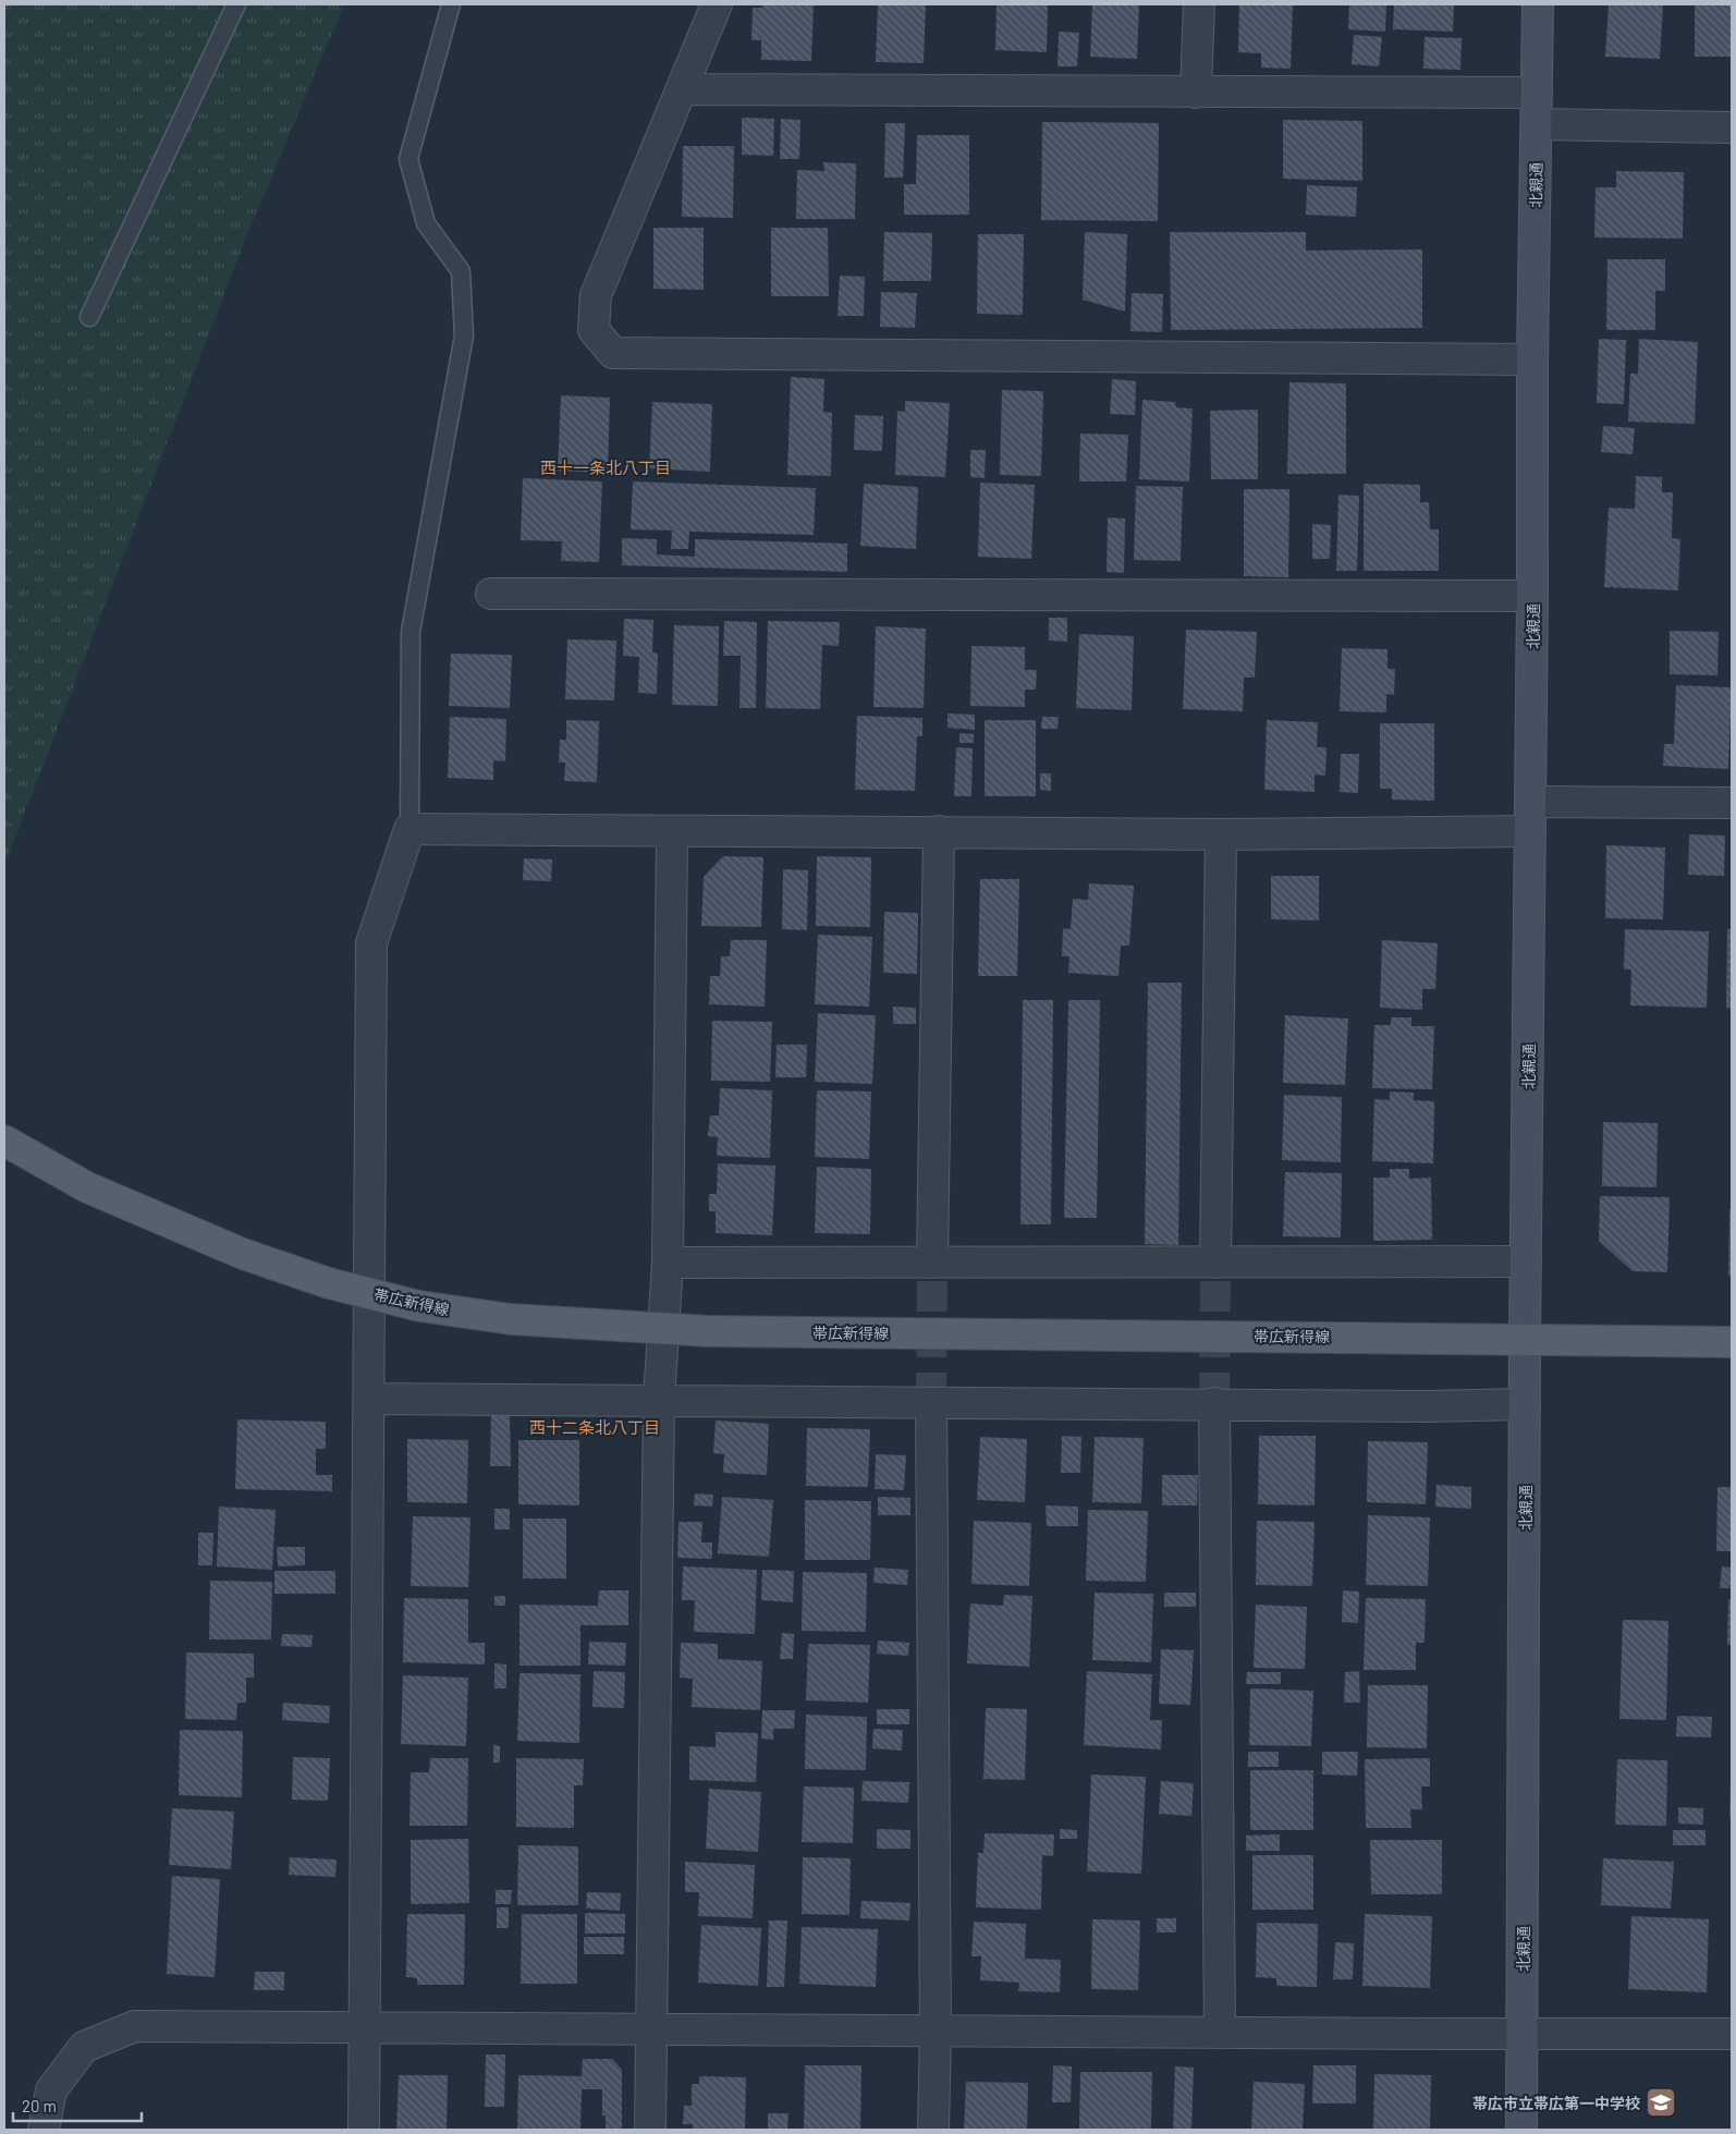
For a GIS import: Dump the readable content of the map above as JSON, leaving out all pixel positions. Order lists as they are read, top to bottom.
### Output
{
  "streets": {
    "main road": ["帯広新得線"],
    "street": ["北親通"]
  },
  "crossings": [
    ["北親通", "帯広新得線"]
  ],
  "districts": ["西十一条北八丁目", "西十二条北八丁目"],
  "places": {
    "school or university": ["帯広市立帯広第一中学校"]
  },
  "scale_bar": "20 m"
}
